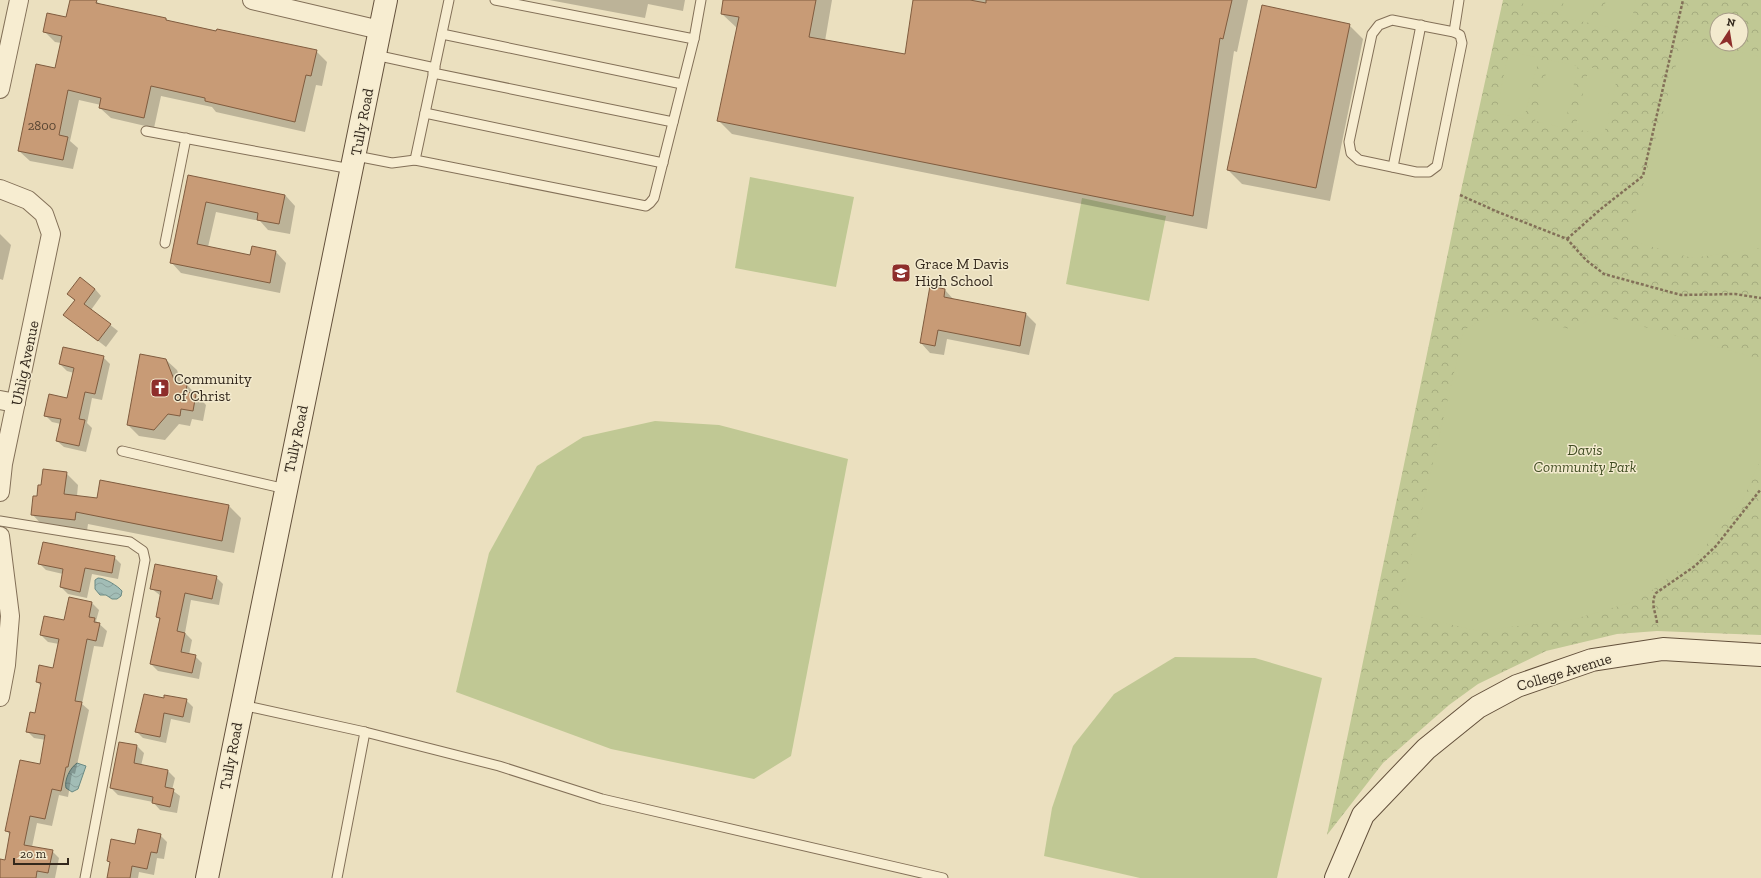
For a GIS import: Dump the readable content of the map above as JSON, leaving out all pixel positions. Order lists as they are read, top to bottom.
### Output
{
  "streets": {
    "main road": ["Tully Road", "College Avenue"],
    "street": ["Uhlig Avenue"]
  },
  "parks": ["Davis Community Park"],
  "places": {
    "school or university": ["Grace M Davis High School"],
    "church": ["Community of Christ"]
  },
  "house_numbers": ["2800"],
  "scale_bar": "20 m",
  "north": "top"
}
